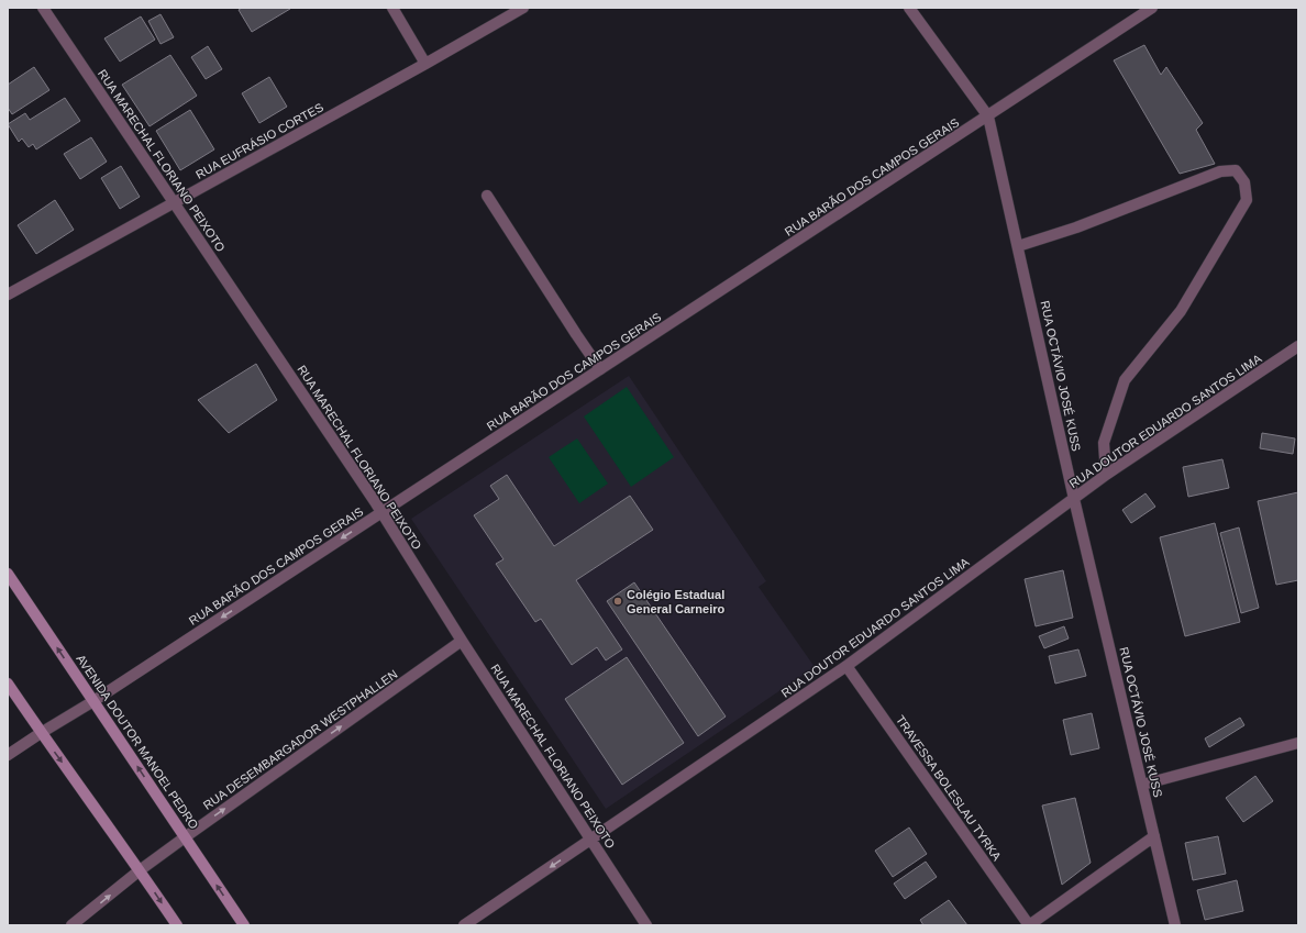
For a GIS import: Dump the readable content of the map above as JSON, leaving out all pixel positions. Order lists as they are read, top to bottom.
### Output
{
  "streets": {
    "main road": ["AVENIDA DOUTOR MANOEL PEDRO"],
    "street": [
      "RUA EUFRÁSIO CORTES",
      "RUA MARECHAL FLORIANO PEIXOTO",
      "RUA BARÃO DOS CAMPOS GERAIS",
      "RUA OCTÁVIO JOSÉ KUSS",
      "RUA DOUTOR EDUARDO SANTOS LIMA",
      "RUA DESEMBARGADOR WESTPHALLEN",
      "TRAVESSA BOLESLAU TYRKA"
    ]
  },
  "crossings": [
    ["RUA EUFRÁSIO CORTES", "RUA MARECHAL FLORIANO PEIXOTO"],
    ["RUA MARECHAL FLORIANO PEIXOTO", "RUA BARÃO DOS CAMPOS GERAIS"],
    ["RUA MARECHAL FLORIANO PEIXOTO", "RUA DOUTOR EDUARDO SANTOS LIMA"],
    ["RUA MARECHAL FLORIANO PEIXOTO", "RUA DESEMBARGADOR WESTPHALLEN"],
    ["RUA BARÃO DOS CAMPOS GERAIS", "RUA OCTÁVIO JOSÉ KUSS"],
    ["RUA BARÃO DOS CAMPOS GERAIS", "AVENIDA DOUTOR MANOEL PEDRO"],
    ["RUA OCTÁVIO JOSÉ KUSS", "RUA DOUTOR EDUARDO SANTOS LIMA"],
    ["RUA DOUTOR EDUARDO SANTOS LIMA", "TRAVESSA BOLESLAU TYRKA"],
    ["RUA DESEMBARGADOR WESTPHALLEN", "AVENIDA DOUTOR MANOEL PEDRO"]
  ],
  "one_way": ["RUA DESEMBARGADOR WESTPHALLEN"],
  "places": ["Colégio Estadual General Carneiro"]
}
